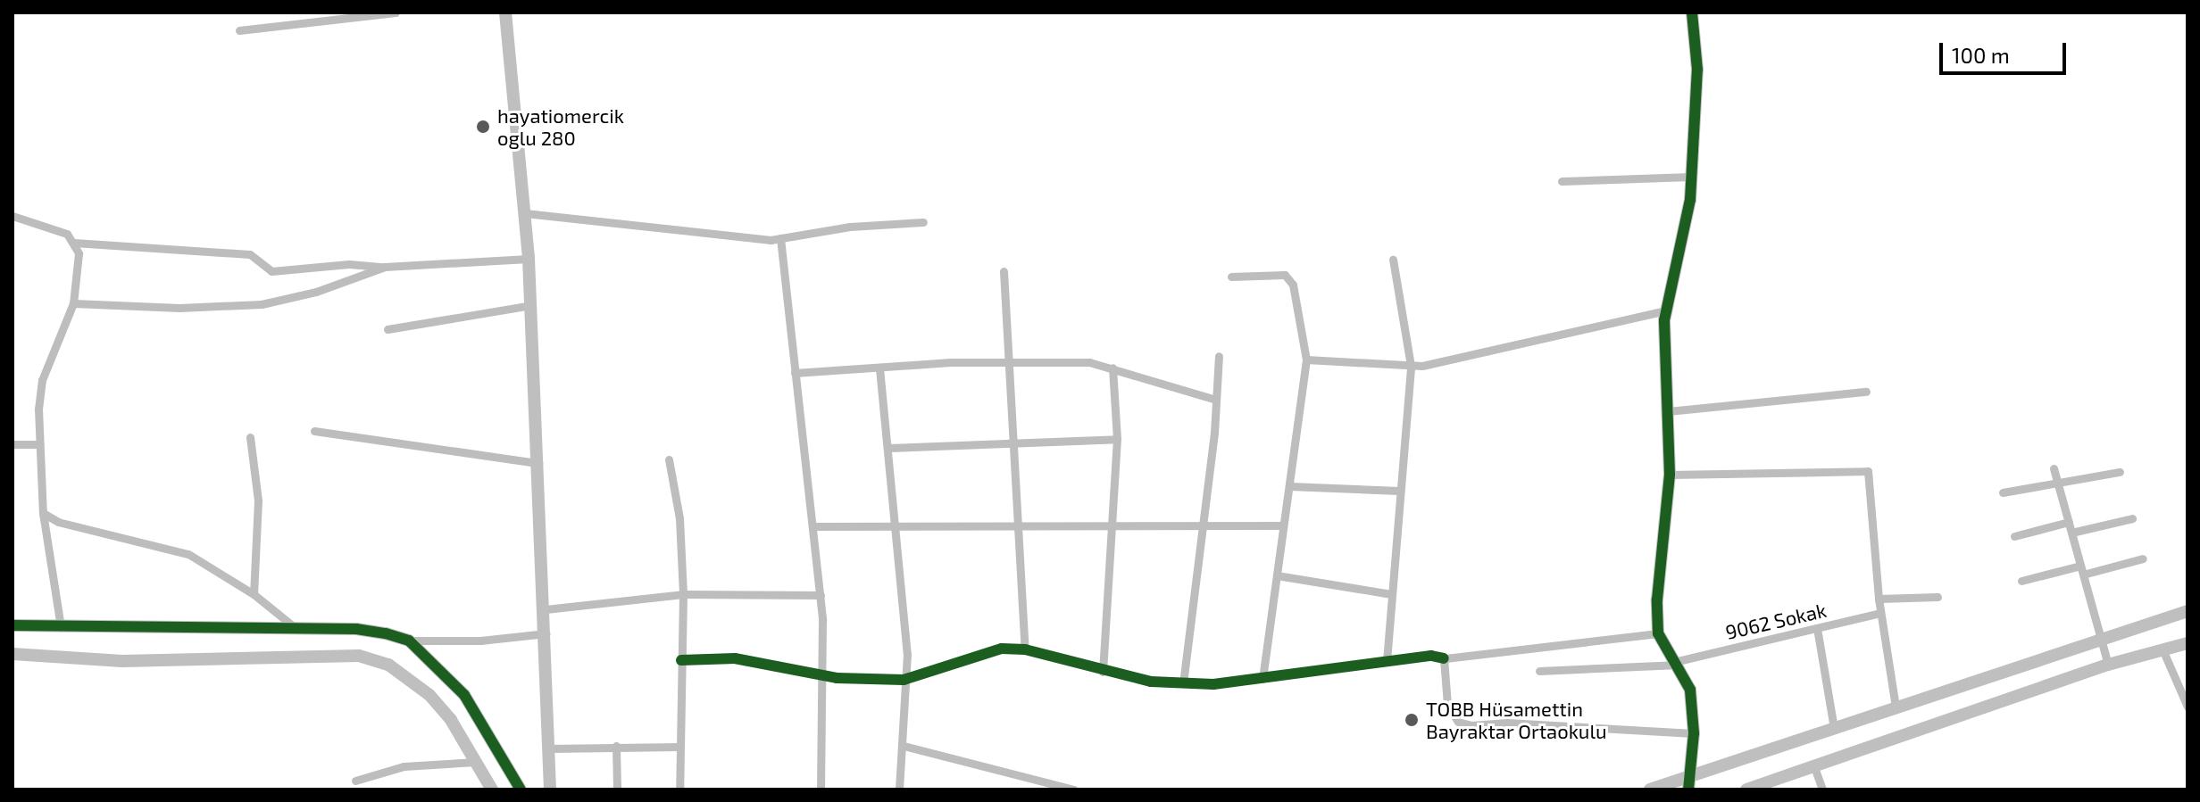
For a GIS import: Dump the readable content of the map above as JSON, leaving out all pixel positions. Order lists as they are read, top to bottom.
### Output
{
  "streets": {
    "street": ["9062 Sokak"]
  },
  "places": ["hayatiomercik oglu 280", "TOBB Hüsamettin Bayraktar Ortaokulu"],
  "scale_bar": "100 m"
}
